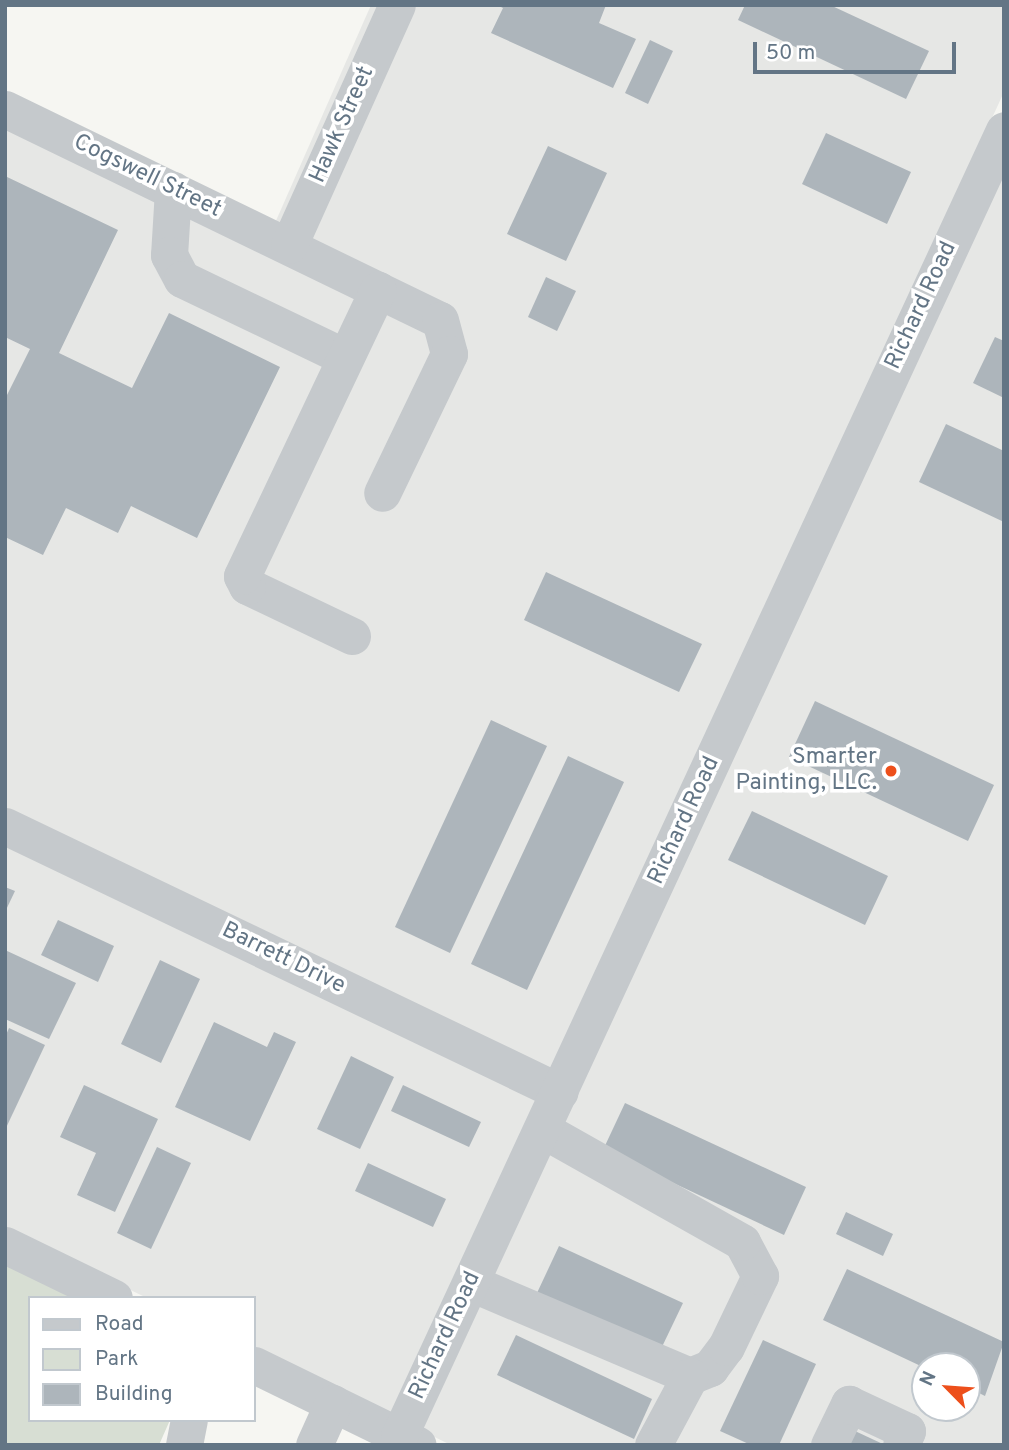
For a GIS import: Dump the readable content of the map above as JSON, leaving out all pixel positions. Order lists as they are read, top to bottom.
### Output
{
  "streets": {
    "street": [
      "Hawk Street",
      "Cogswell Street",
      "Richard Road",
      "Barrett Drive"
    ]
  },
  "crossings": [
    ["Hawk Street", "Cogswell Street"],
    ["Richard Road", "Barrett Drive"]
  ],
  "places": ["Smarter Painting, LLC."],
  "legend": ["Road", "Park", "Building"],
  "scale_bar": "50 m",
  "north": "top left"
}
